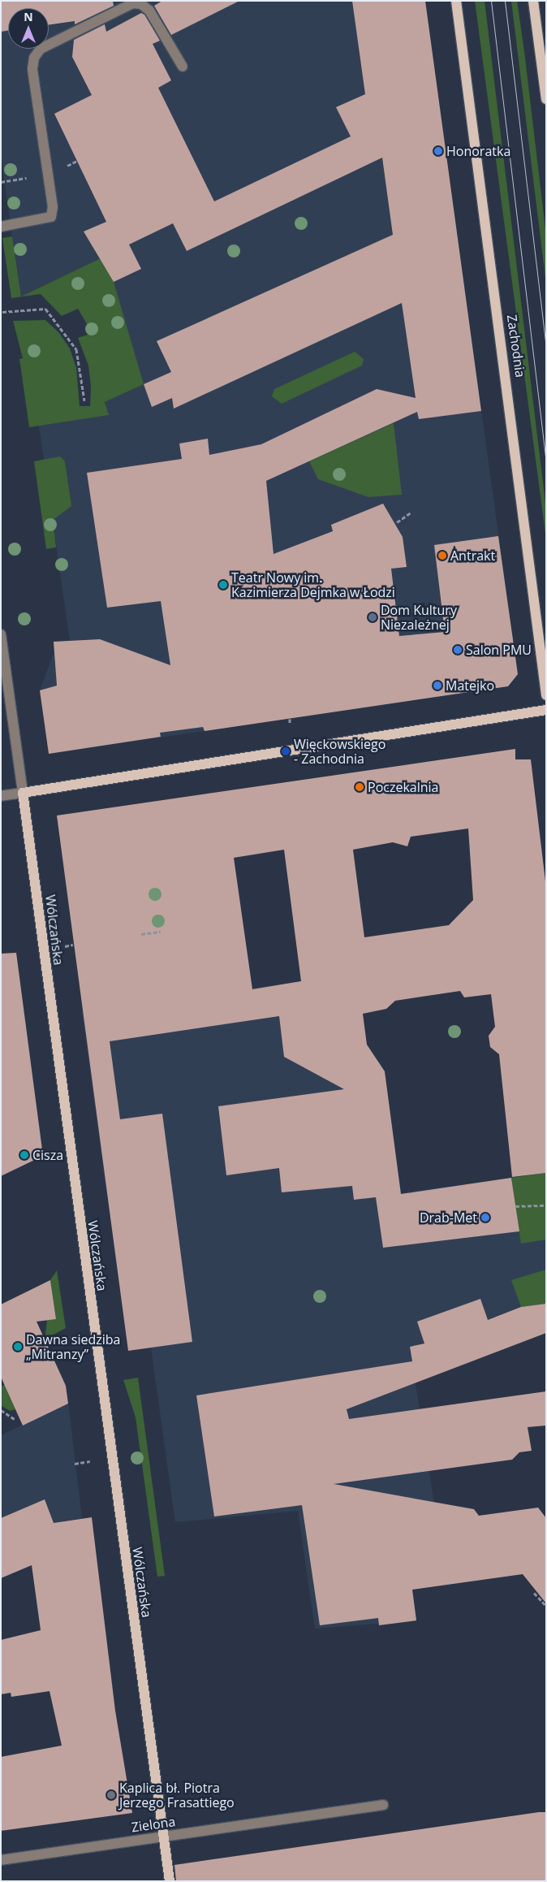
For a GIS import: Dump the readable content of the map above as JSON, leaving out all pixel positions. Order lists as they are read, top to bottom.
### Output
{
  "streets": {
    "main road": ["Zachodnia", "Wólczańska"],
    "street": ["Zielona"]
  },
  "crossings": [
    ["Wólczańska", "Zielona"]
  ],
  "places": [
    "Honoratka",
    "Antrakt",
    "Teatr Nowy im. Kazimierza Dejmka w Łodzi",
    "Dom Kultury Niezależnej",
    "Salon PMU",
    "Matejko",
    "Więckowskiego - Zachodnia",
    "Poczekalnia",
    "Cisza",
    "Drab-Met",
    "Dawna siedziba „Mitranzy”",
    "Kaplica bł. Piotra Jerzego Frasattiego"
  ],
  "north": "top"
}
